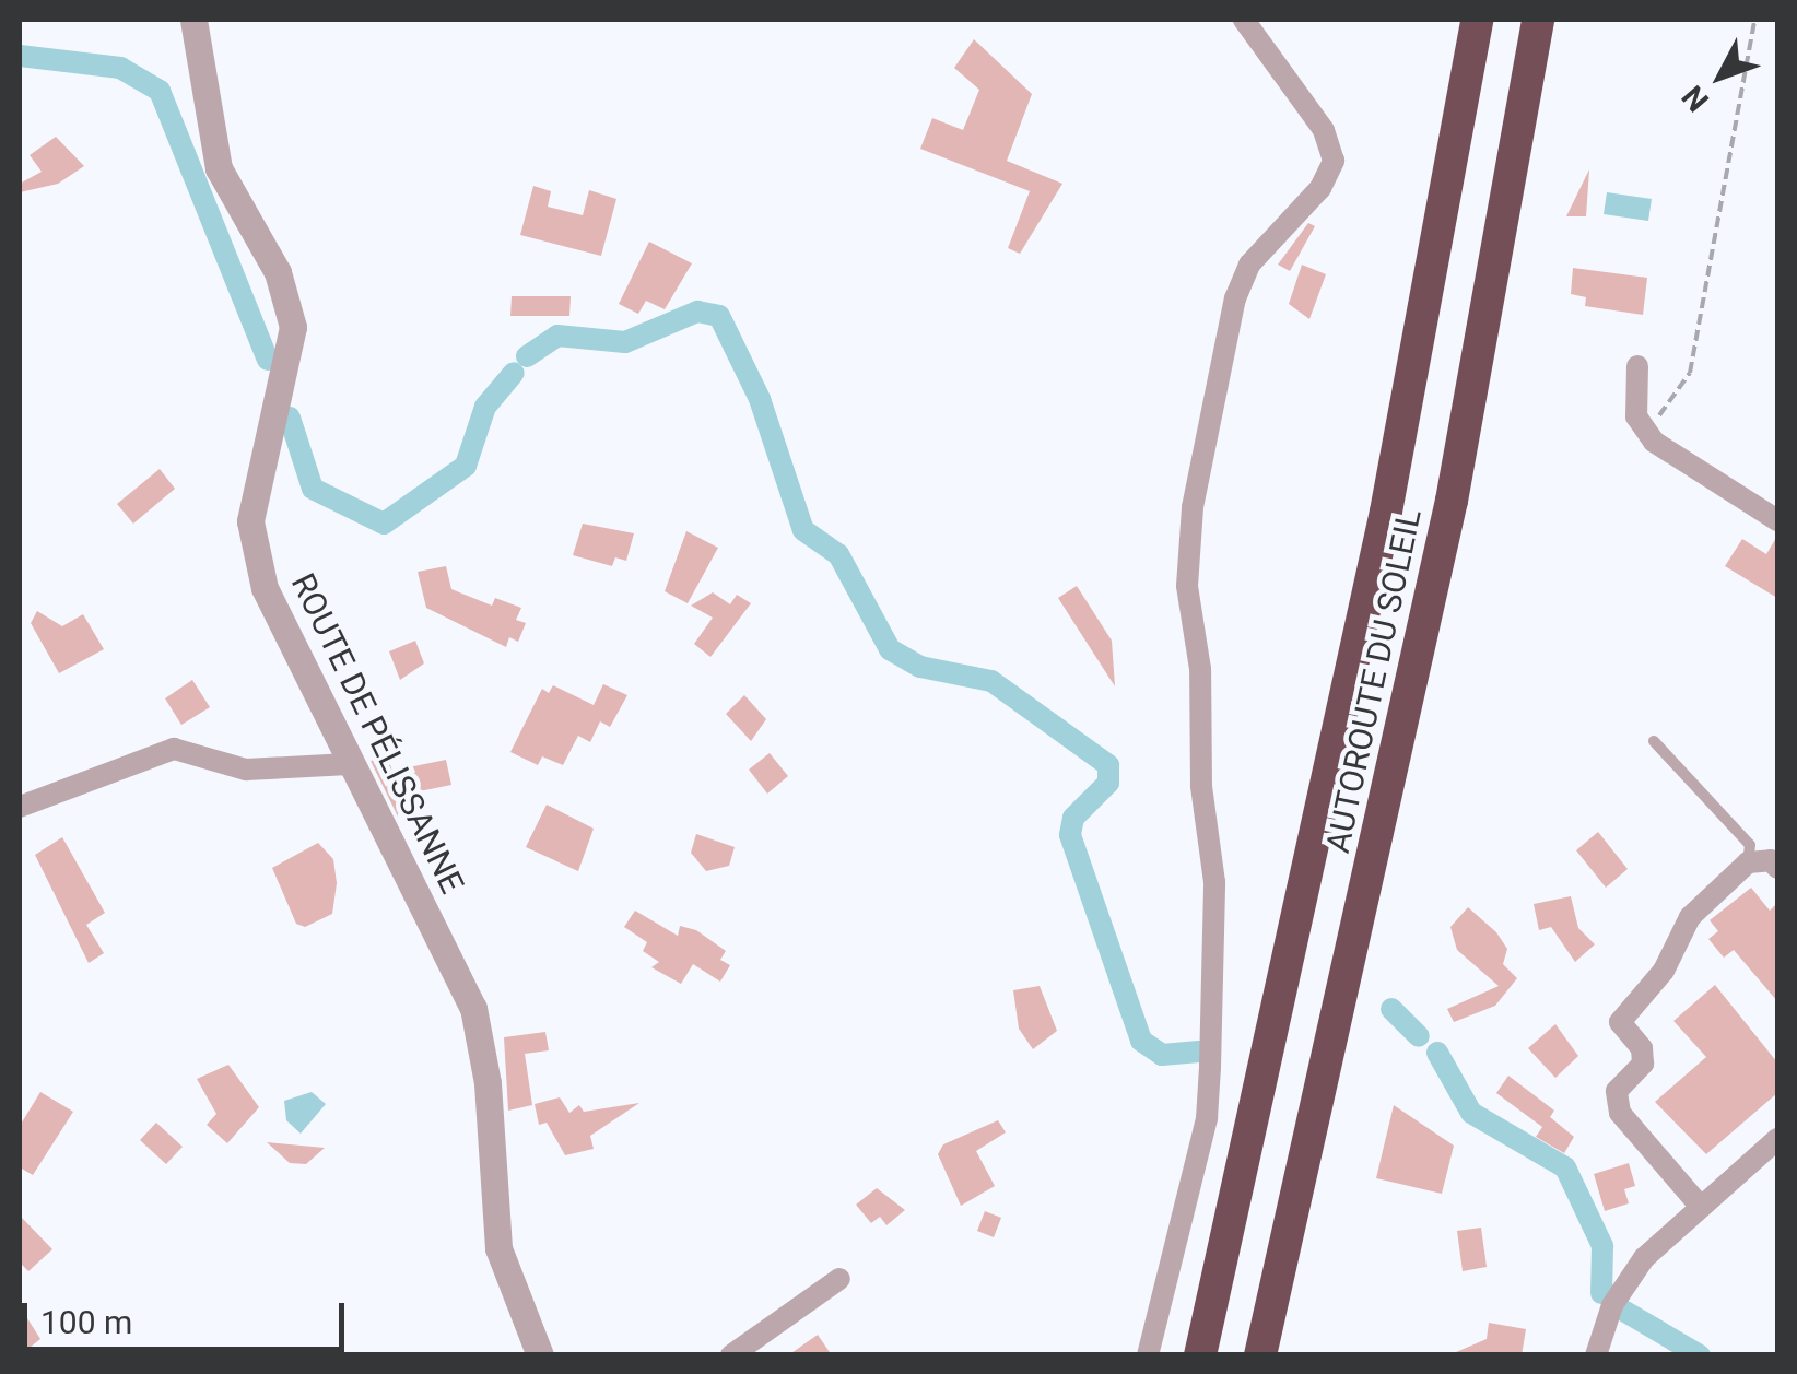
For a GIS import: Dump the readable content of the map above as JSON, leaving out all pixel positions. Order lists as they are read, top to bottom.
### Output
{
  "streets": {
    "highway": ["AUTOROUTE DU SOLEIL"],
    "street": ["ROUTE DE PÉLISSANNE"]
  },
  "scale_bar": "100 m",
  "north": "bottom left"
}
